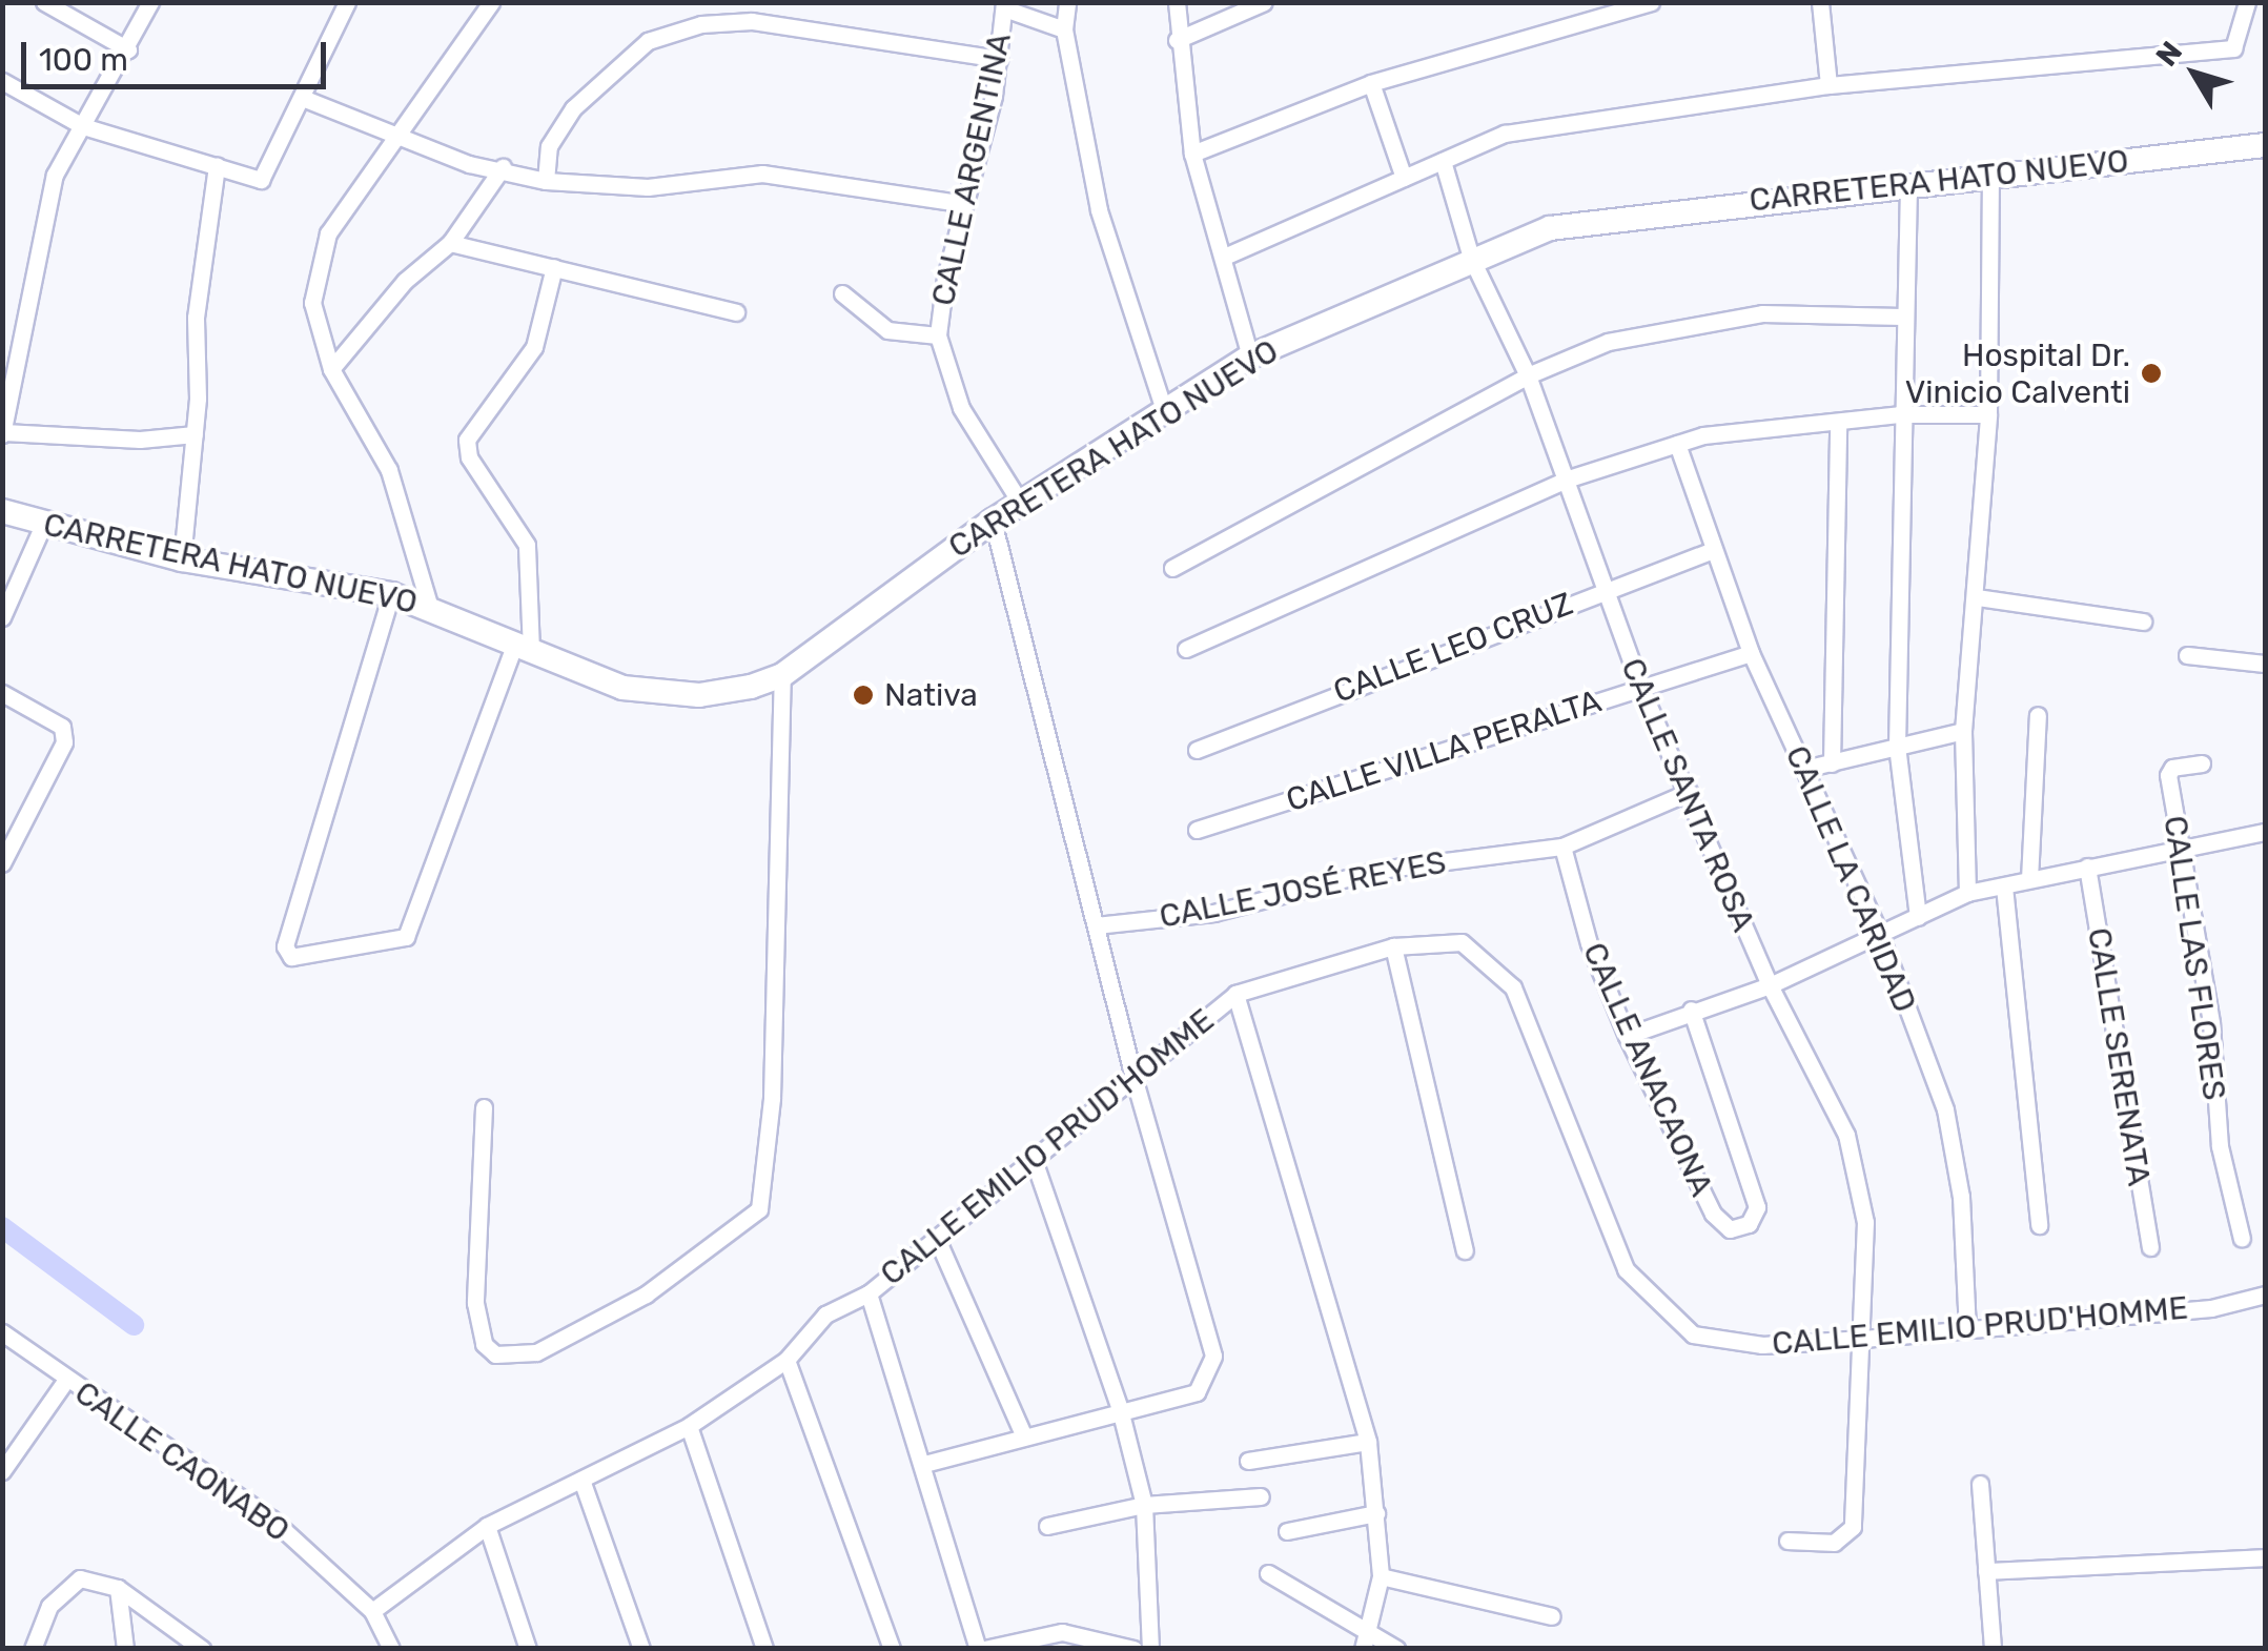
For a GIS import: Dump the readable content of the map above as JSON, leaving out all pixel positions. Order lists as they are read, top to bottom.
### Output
{
  "streets": {
    "main road": ["CARRETERA HATO NUEVO"],
    "street": [
      "CALLE ARGENTINA",
      "CALLE LEO CRUZ",
      "CALLE VILLA PERALTA",
      "CALLE SANTA ROSA",
      "CALLE LA CARIDAD",
      "CALLE JOSÉ REYES",
      "CALLE LAS FLORES",
      "CALLE SERENATA",
      "CALLE ANACAONA",
      "CALLE EMILIO PRUD'HOMME",
      "CALLE CAONABO"
    ]
  },
  "crossings": [
    ["CALLE ARGENTINA", "CARRETERA HATO NUEVO"],
    ["CARRETERA HATO NUEVO", "CALLE SANTA ROSA"],
    ["CALLE LEO CRUZ", "CALLE SANTA ROSA"],
    ["CALLE LEO CRUZ", "CALLE LA CARIDAD"],
    ["CALLE VILLA PERALTA", "CALLE SANTA ROSA"],
    ["CALLE VILLA PERALTA", "CALLE LA CARIDAD"],
    ["CALLE SANTA ROSA", "CALLE JOSÉ REYES"],
    ["CALLE SANTA ROSA", "CALLE EMILIO PRUD'HOMME"],
    ["CALLE LA CARIDAD", "CALLE EMILIO PRUD'HOMME"],
    ["CALLE JOSÉ REYES", "CALLE ANACAONA"],
    ["CALLE EMILIO PRUD'HOMME", "CALLE CAONABO"]
  ],
  "places": ["Hospital Dr. Vinicio Calventi", "Nativa"],
  "scale_bar": "100 m",
  "north": "top left"
}
